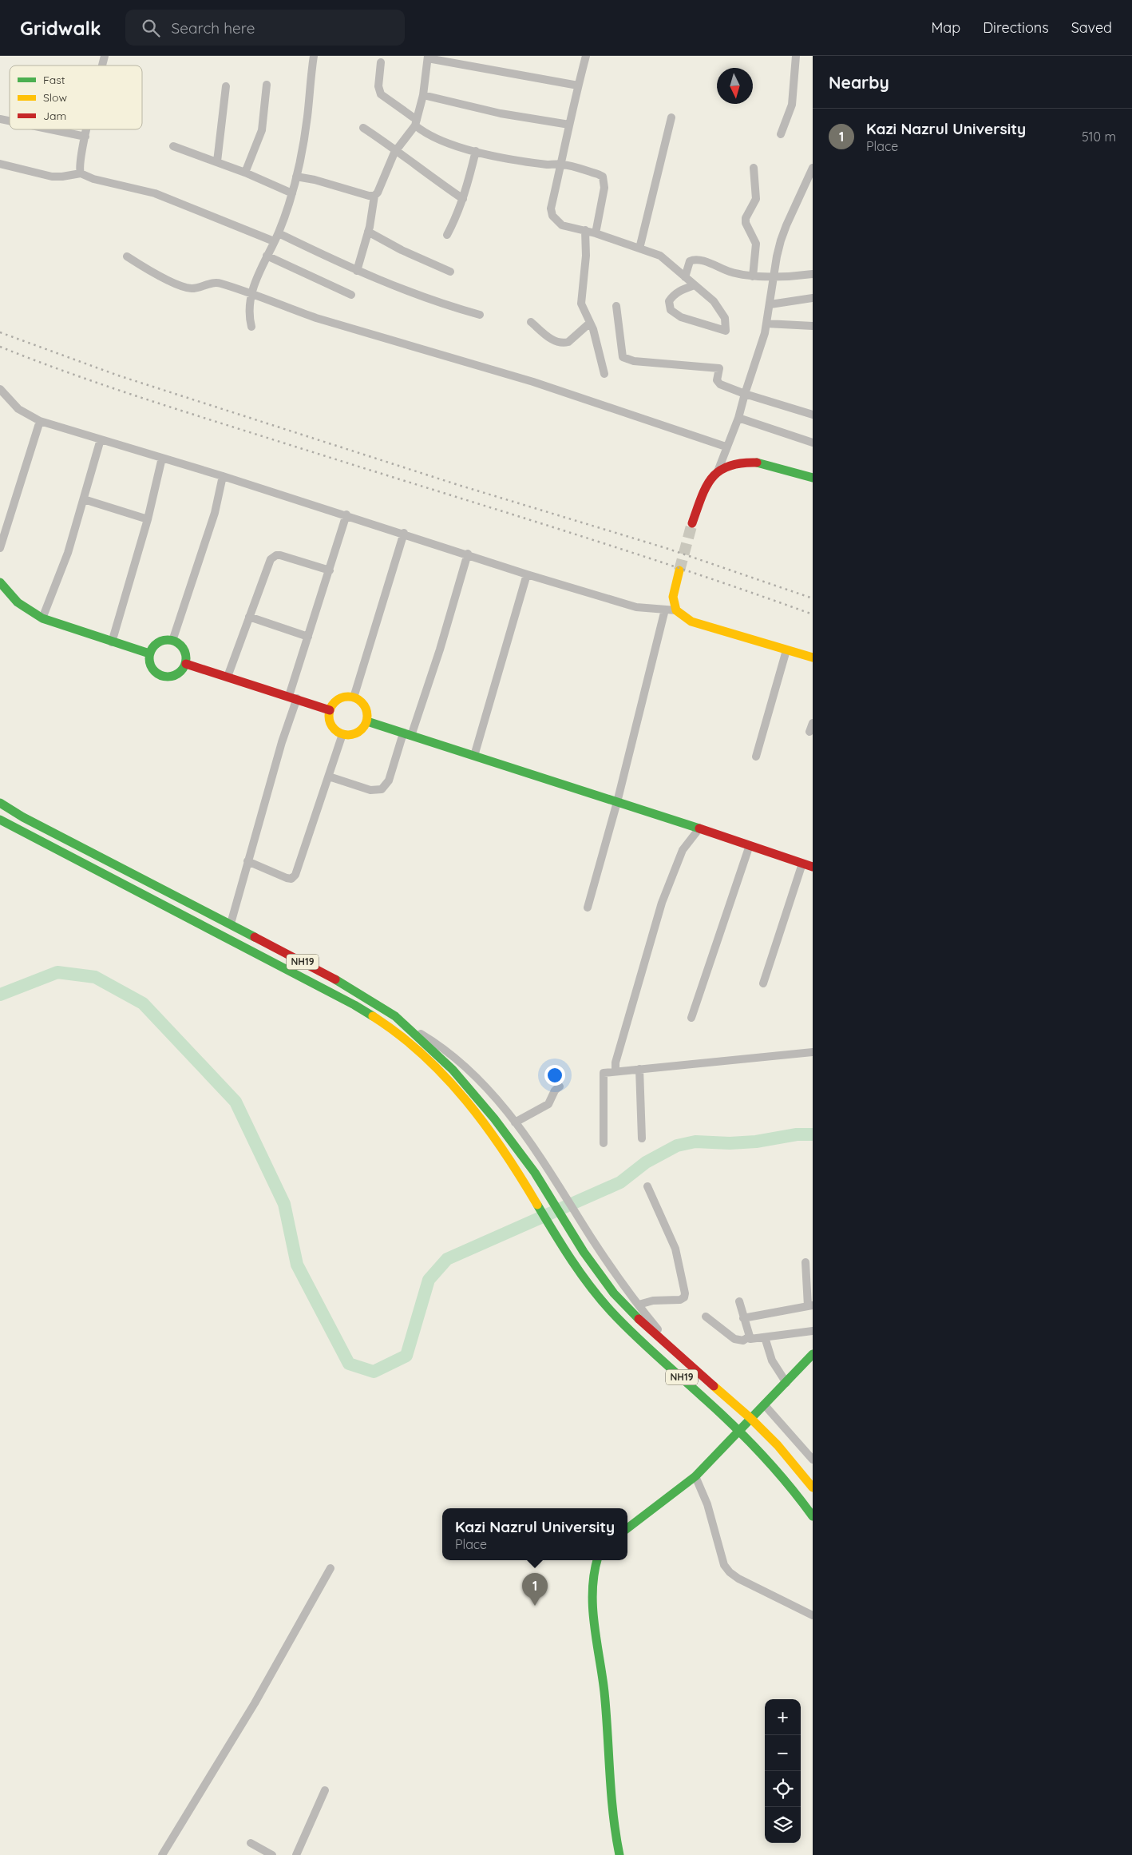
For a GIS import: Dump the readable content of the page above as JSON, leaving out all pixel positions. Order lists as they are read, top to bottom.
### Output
{
  "streets": {
    "main road": ["NH19"]
  },
  "legend": ["Fast", "Slow", "Jam"],
  "north": "bottom",
  "page": {
    "header": "Gridwalk",
    "search": "Search here",
    "nav": ["Map", "Directions", "Saved"],
    "heading": "Nearby",
    "list": [
      {
        "mark": "1",
        "name": "Kazi Nazrul University",
        "note": "Place",
        "value": "510 m"
      }
    ],
    "popup": ["Kazi Nazrul University", "Place"],
    "pins": "1",
    "map_buttons": ["+", "−"]
  }
}
